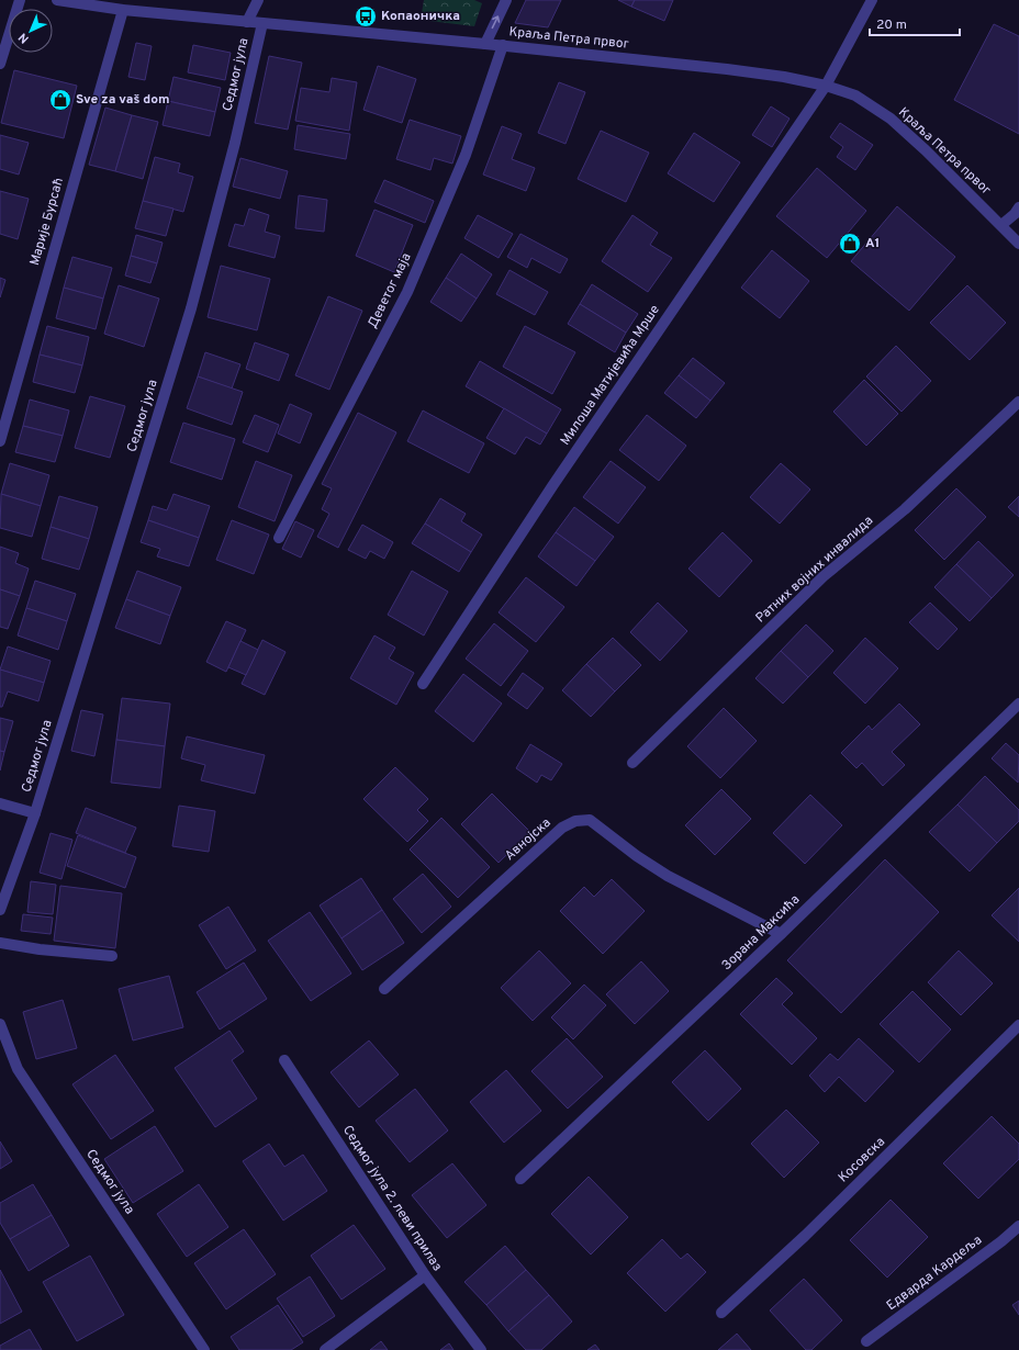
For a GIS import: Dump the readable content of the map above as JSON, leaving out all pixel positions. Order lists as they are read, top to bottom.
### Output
{
  "streets": {
    "street": [
      "Краља Петра првог",
      "Седмог јула",
      "Марије Бурсаћ",
      "Деветог маја",
      "Милоша Матијевића Мрше",
      "Ратних војних инвалида",
      "Авнојска",
      "Зорана Максића",
      "Косовска",
      "Седмог јула 2. леви прилаз",
      "Едварда Кардеља"
    ]
  },
  "crossings": [
    ["Краља Петра првог", "Седмог јула"],
    ["Краља Петра првог", "Марије Бурсаћ"],
    ["Краља Петра првог", "Деветог маја"],
    ["Краља Петра првог", "Милоша Матијевића Мрше"],
    ["Авнојска", "Зорана Максића"]
  ],
  "places": {
    "bus stop": ["Копаоничка"],
    "shop": ["Sve za vaš dom", "A1"]
  },
  "scale_bar": "20 m",
  "north": "bottom left"
}
